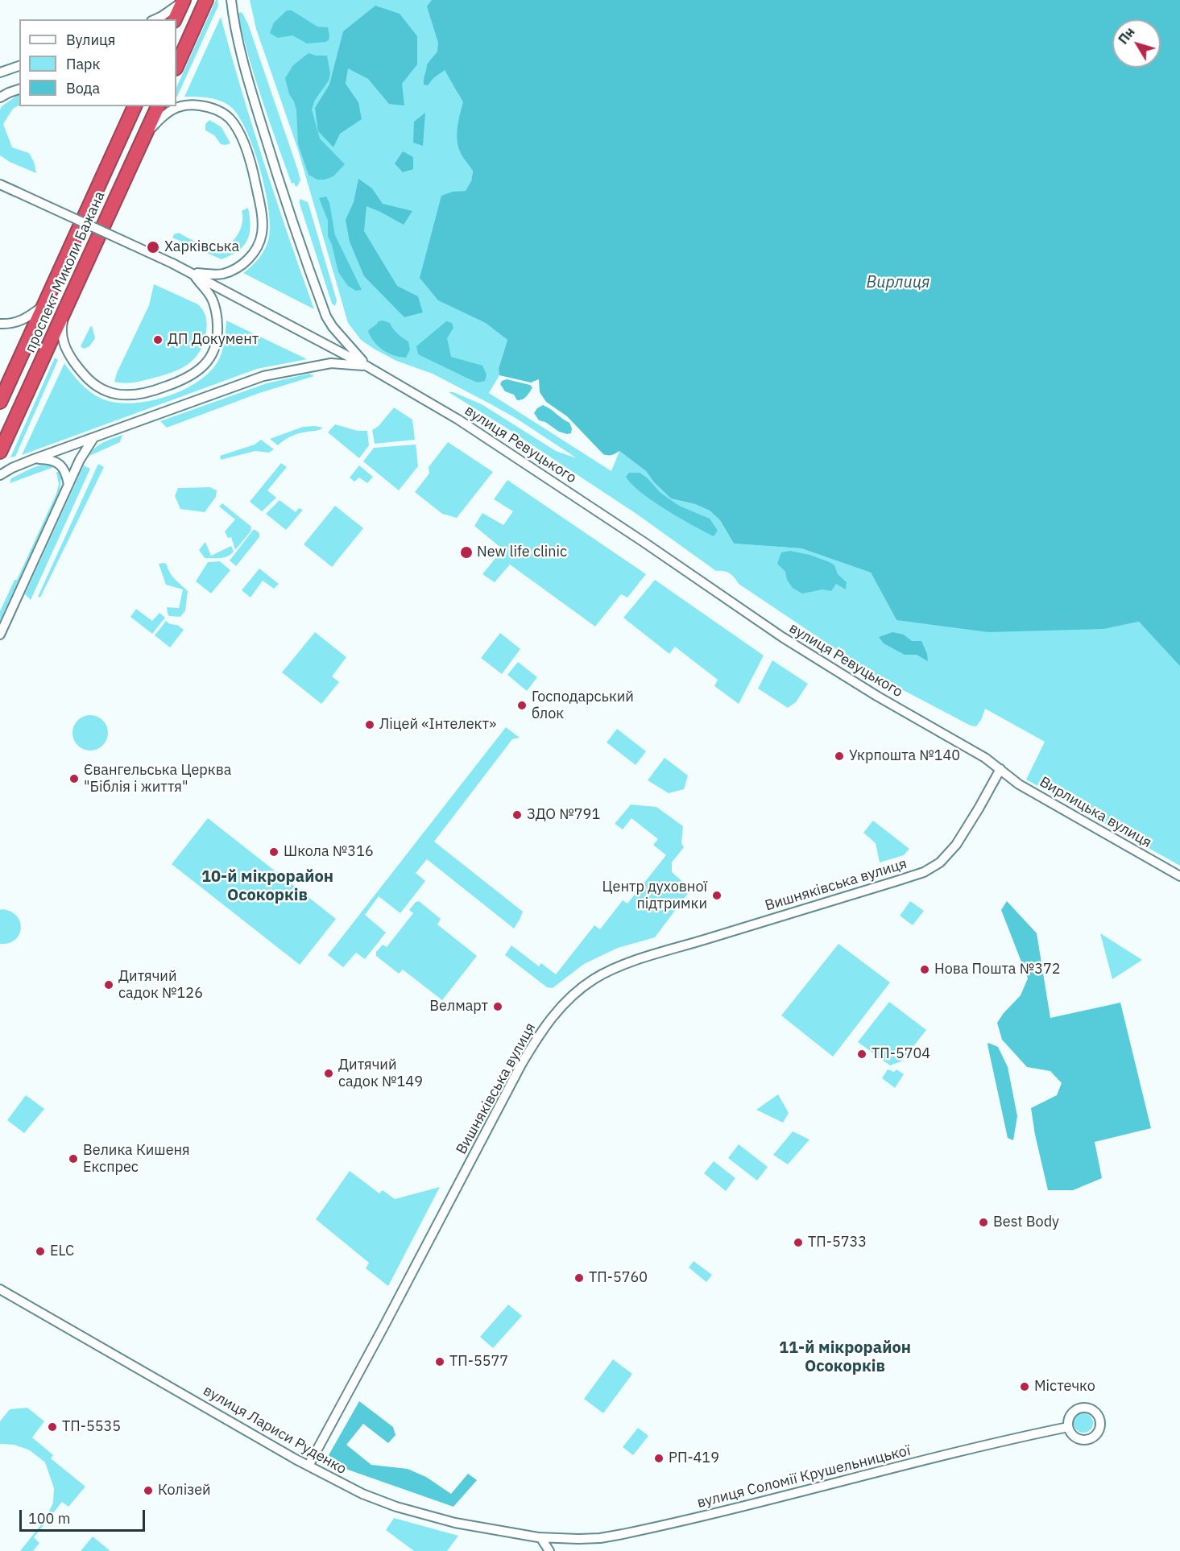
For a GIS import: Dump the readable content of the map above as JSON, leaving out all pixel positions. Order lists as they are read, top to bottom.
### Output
{
  "streets": {
    "highway": ["проспект Миколи Бажана"],
    "street": [
      "вулиця Ревуцького",
      "Вирлицька вулиця",
      "Вишняківська вулиця",
      "вулиця Лариси Руденко",
      "вулиця Соломії Крушельницької"
    ]
  },
  "crossings": [
    ["вулиця Ревуцького", "Вирлицька вулиця"],
    ["вулиця Ревуцького", "Вишняківська вулиця"],
    ["Вирлицька вулиця", "Вишняківська вулиця"],
    ["Вишняківська вулиця", "вулиця Лариси Руденко"],
    ["вулиця Лариси Руденко", "вулиця Соломії Крушельницької"]
  ],
  "districts": ["10-й мікрорайон Осокорків", "11-й мікрорайон Осокорків"],
  "water": ["Вирлиця"],
  "places": [
    "Харківська",
    "ДП Документ",
    "New life clinic",
    "Господарський блок",
    "Ліцей «Інтелект»",
    "Укрпошта №140",
    "Євангельська Церква \"Біблія і життя\"",
    "ЗДО №791",
    "Школа №316",
    "Центр духовної підтримки",
    "Нова Пошта №372",
    "Дитячий садок №126",
    "Велмарт",
    "ТП-5704",
    "Дитячий садок №149",
    "Велика Кишеня Експрес",
    "Best Body",
    "ТП-5733",
    "ELC",
    "ТП-5760",
    "ТП-5577",
    "Містечко",
    "ТП-5535",
    "РП-419",
    "Колізей"
  ],
  "legend": ["Вулиця", "Парк", "Вода"],
  "scale_bar": "100 m",
  "north": "top left"
}
